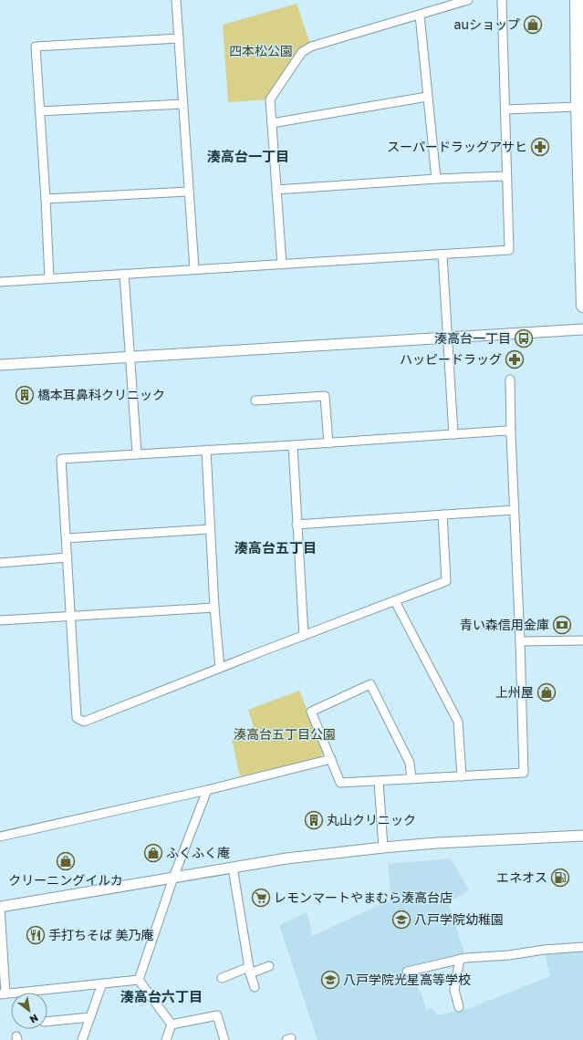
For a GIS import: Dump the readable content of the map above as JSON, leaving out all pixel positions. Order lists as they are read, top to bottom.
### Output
{
  "districts": ["湊高台一丁目", "湊高台五丁目", "湊高台六丁目"],
  "parks": ["四本松公園", "湊高台五丁目公園"],
  "places": {
    "shop": [
      "auショップ",
      "上州屋",
      "ふくふく庵",
      "クリーニングイルカ"
    ],
    "pharmacy": ["スーパードラッグアサヒ", "ハッピードラッグ"],
    "bus stop": ["湊高台一丁目"],
    "building": ["橋本耳鼻科クリニック", "丸山クリニック"],
    "bank": ["青い森信用金庫"],
    "fuel station": ["エネオス"],
    "supermarket": ["レモンマートやまむら湊高台店"],
    "school or university": ["八戸学院幼稚園", "八戸学院光星高等学校"],
    "restaurant": ["手打ちそば 美乃庵"]
  },
  "north": "bottom right"
}
